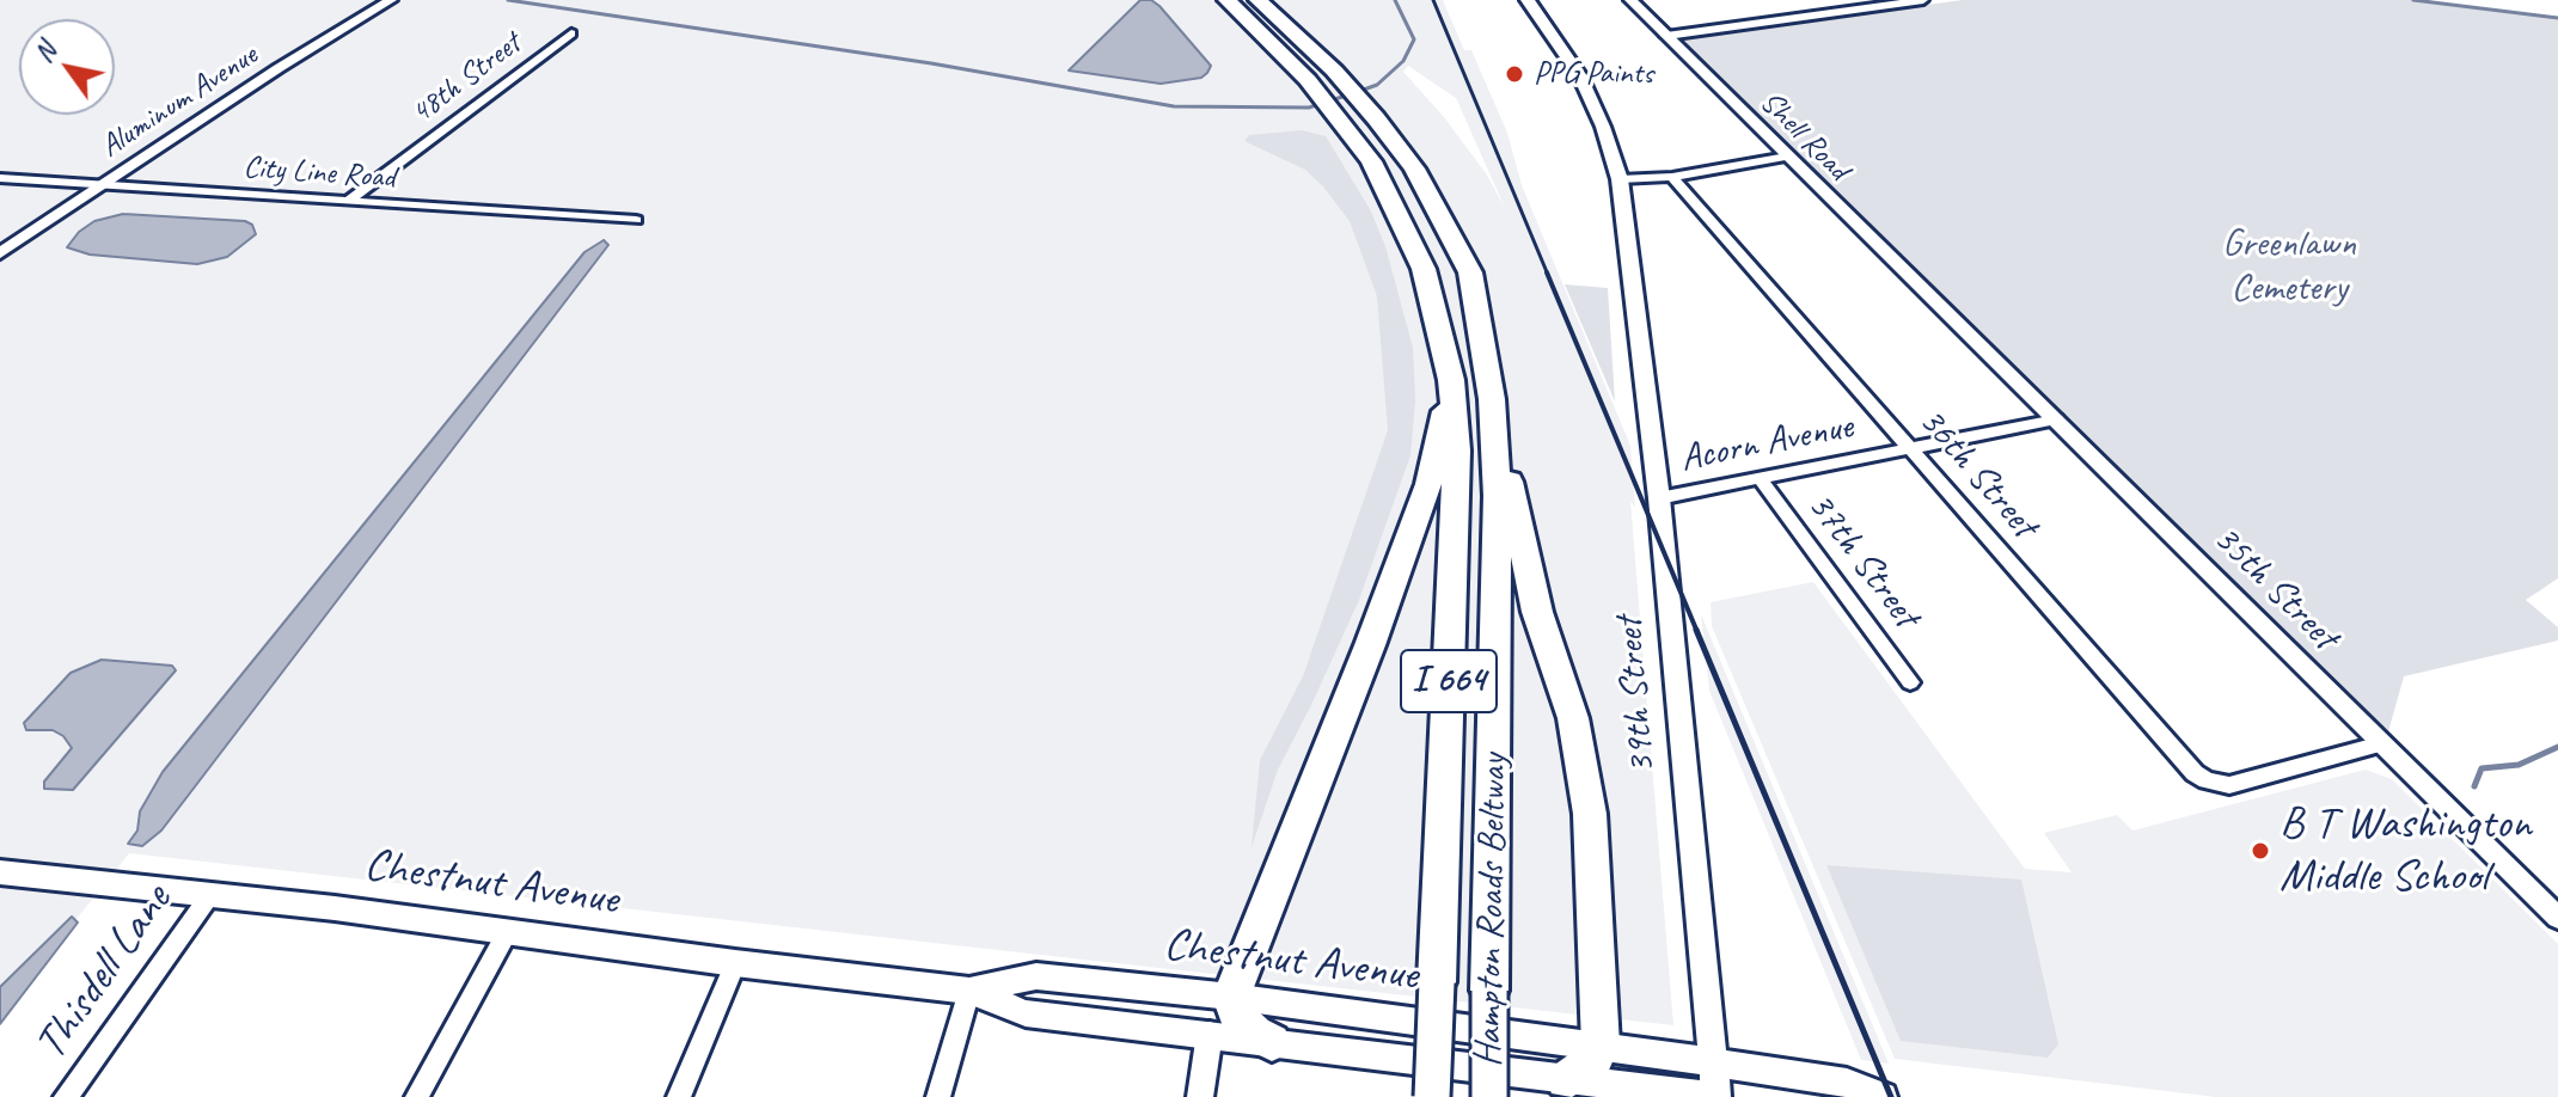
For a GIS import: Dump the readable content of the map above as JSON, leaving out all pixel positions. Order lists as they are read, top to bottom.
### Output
{
  "streets": {
    "highway": ["I 664", "Hampton Roads Beltway"],
    "main road": ["39th Street", "Chestnut Avenue"],
    "street": [
      "48th Street",
      "Aluminum Avenue",
      "Shell Road",
      "City Line Road",
      "Acorn Avenue",
      "36th Street",
      "37th Street",
      "35th Street",
      "Thisdell Lane"
    ]
  },
  "crossings": [
    ["48th Street", "City Line Road"],
    ["Aluminum Avenue", "City Line Road"],
    ["Shell Road", "35th Street"],
    ["Acorn Avenue", "36th Street"],
    ["Acorn Avenue", "37th Street"],
    ["Acorn Avenue", "35th Street"],
    ["Acorn Avenue", "39th Street"],
    ["36th Street", "35th Street"],
    ["39th Street", "Chestnut Avenue"],
    ["Chestnut Avenue", "Thisdell Lane"]
  ],
  "parks": ["Greenlawn Cemetery"],
  "places": ["PPG Paints", "B T Washington Middle School"],
  "north": "top left"
}
